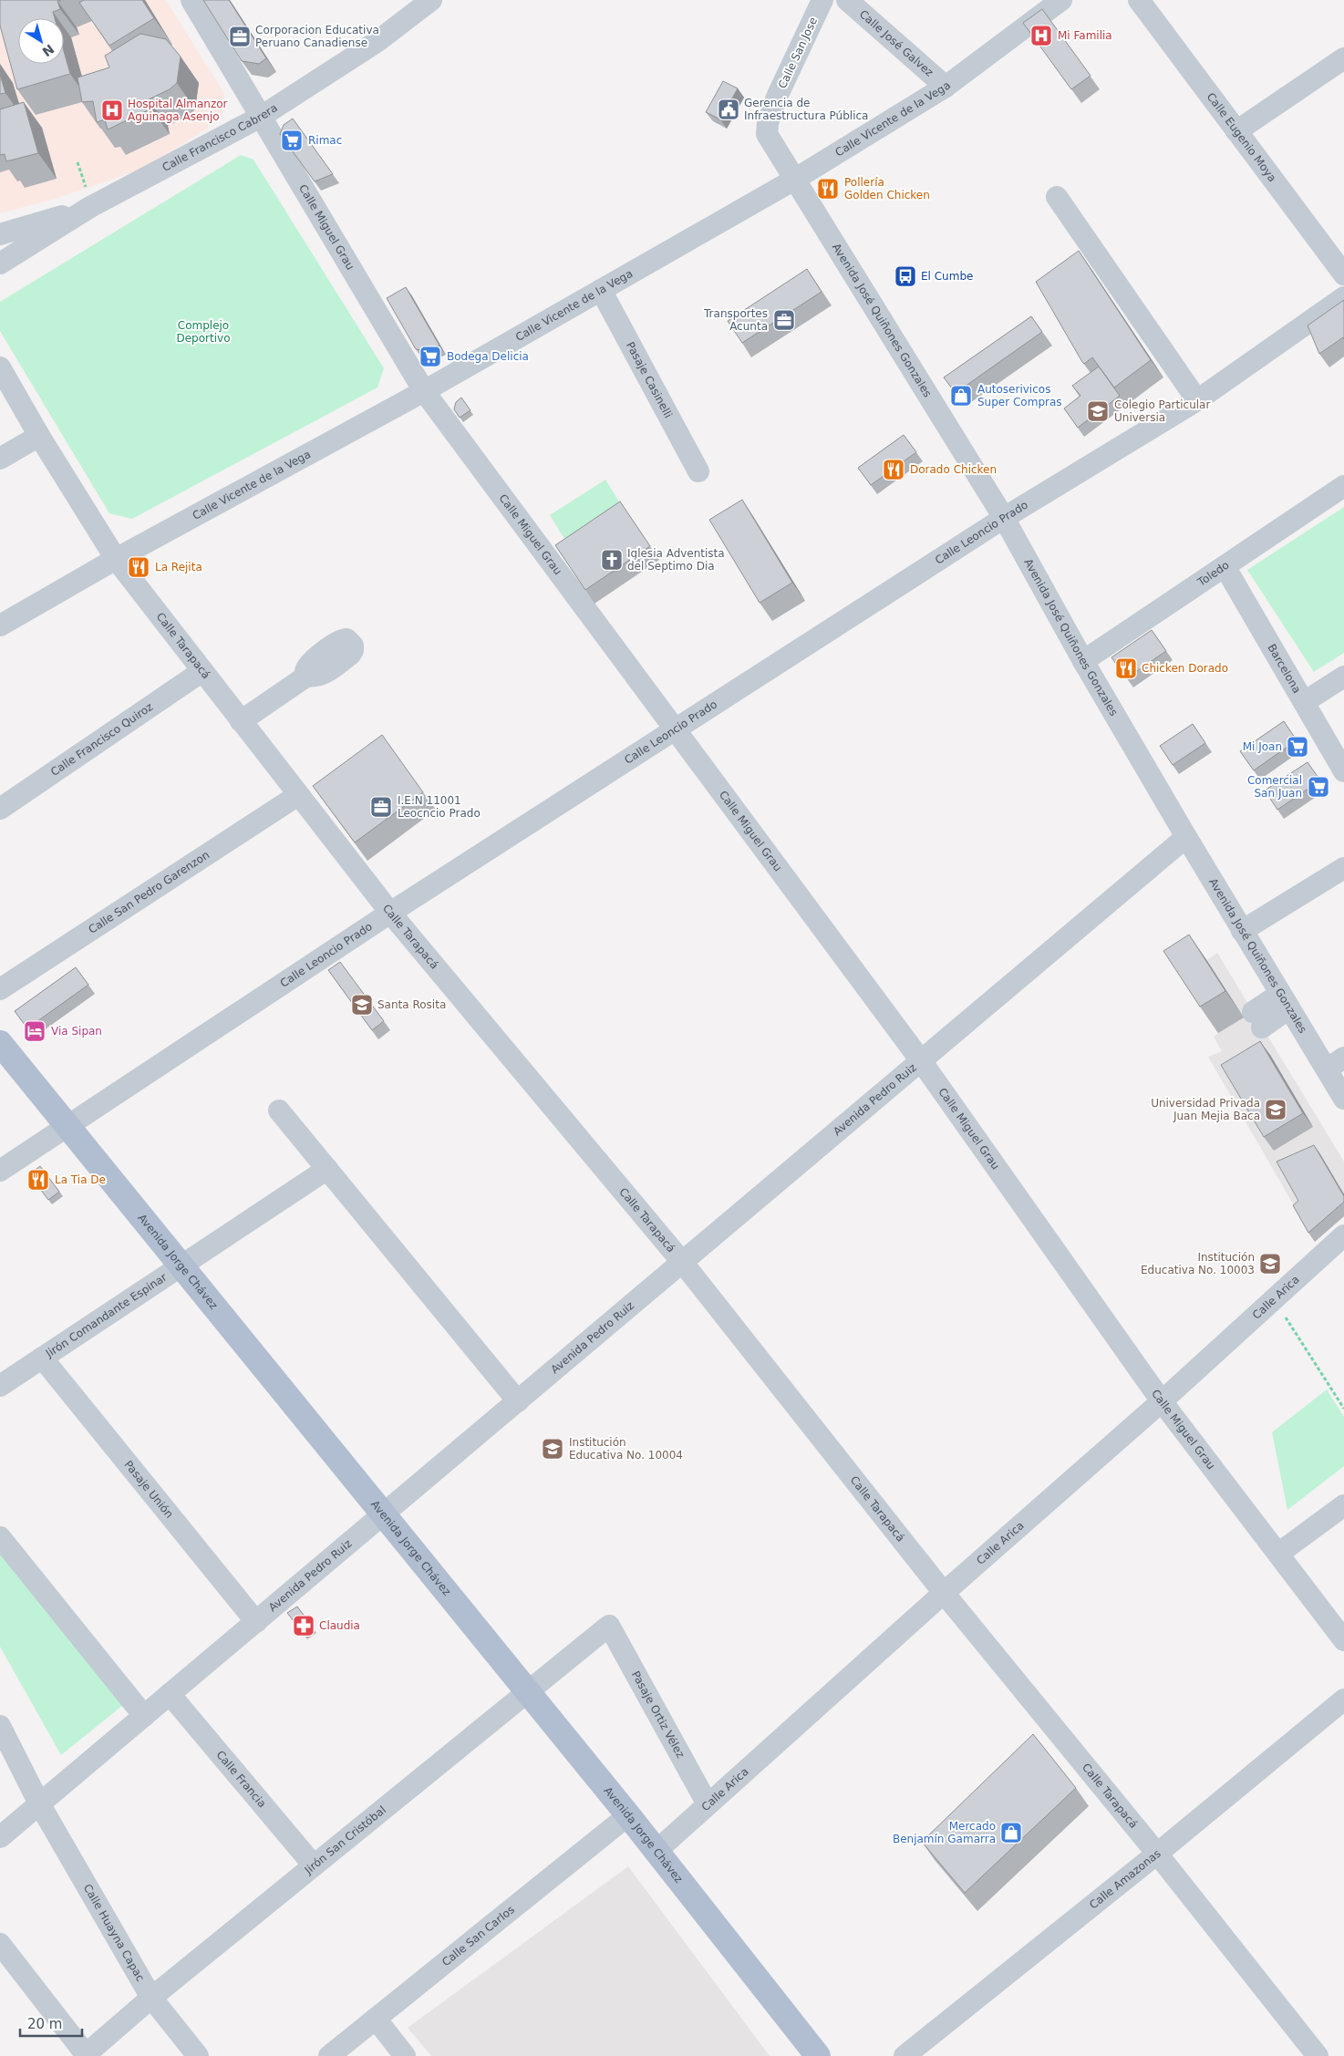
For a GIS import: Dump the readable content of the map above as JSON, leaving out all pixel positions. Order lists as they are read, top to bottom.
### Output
{
  "streets": {
    "main road": ["Avenida Jorge Chávez"],
    "street": [
      "Calle José Galvez",
      "Calle San Jose",
      "Calle Vicente de la Vega",
      "Calle Francisco Cabrera",
      "Calle Eugenio Moya",
      "Calle Miguel Grau",
      "Avenida José Quiñones Gonzales",
      "Pasaje Casinelli",
      "Calle Leoncio Prado",
      "Toledo",
      "Calle Tarapacá",
      "Barcelona",
      "Calle Francisco Quiroz",
      "Calle San Pedro Garenzon",
      "Avenida Pedro Ruiz",
      "Calle Arica",
      "Jirón Comandante Espinar",
      "Pasaje Unión",
      "Pasaje Ortiz Vélez",
      "Calle Francia",
      "Jirón San Cristóbal",
      "Calle Amazonas",
      "Calle Huayna Capac",
      "Calle San Carlos"
    ]
  },
  "crossings": [
    ["Calle José Galvez", "Calle Vicente de la Vega"],
    ["Calle San Jose", "Calle Vicente de la Vega"],
    ["Calle San Jose", "Avenida José Quiñones Gonzales"],
    ["Calle Vicente de la Vega", "Calle Miguel Grau"],
    ["Calle Vicente de la Vega", "Avenida José Quiñones Gonzales"],
    ["Calle Vicente de la Vega", "Pasaje Casinelli"],
    ["Calle Vicente de la Vega", "Calle Tarapacá"],
    ["Calle Francisco Cabrera", "Calle Miguel Grau"],
    ["Calle Miguel Grau", "Calle Leoncio Prado"],
    ["Calle Miguel Grau", "Avenida Pedro Ruiz"],
    ["Calle Miguel Grau", "Calle Arica"],
    ["Avenida José Quiñones Gonzales", "Calle Leoncio Prado"],
    ["Avenida José Quiñones Gonzales", "Toledo"],
    ["Avenida José Quiñones Gonzales", "Avenida Pedro Ruiz"],
    ["Calle Leoncio Prado", "Calle Tarapacá"],
    ["Calle Leoncio Prado", "Avenida Jorge Chávez"],
    ["Toledo", "Barcelona"],
    ["Calle Tarapacá", "Calle Francisco Quiroz"],
    ["Calle Tarapacá", "Calle San Pedro Garenzon"],
    ["Calle Tarapacá", "Avenida Pedro Ruiz"],
    ["Calle Tarapacá", "Calle Arica"],
    ["Calle Tarapacá", "Calle Amazonas"],
    ["Avenida Pedro Ruiz", "Avenida Jorge Chávez"],
    ["Avenida Pedro Ruiz", "Pasaje Unión"],
    ["Avenida Pedro Ruiz", "Calle Francia"],
    ["Avenida Pedro Ruiz", "Calle Huayna Capac"],
    ["Avenida Jorge Chávez", "Calle Arica"],
    ["Avenida Jorge Chávez", "Jirón Comandante Espinar"],
    ["Avenida Jorge Chávez", "Jirón San Cristóbal"],
    ["Avenida Jorge Chávez", "Calle San Carlos"],
    ["Calle Arica", "Pasaje Ortiz Vélez"],
    ["Jirón Comandante Espinar", "Pasaje Unión"],
    ["Pasaje Ortiz Vélez", "Jirón San Cristóbal"],
    ["Calle Francia", "Jirón San Cristóbal"],
    ["Jirón San Cristóbal", "Calle Huayna Capac"]
  ],
  "parks": ["Complejo Deportivo"],
  "places": {
    "hospital": ["Mi Familia", "Hospital Almanzor Aguinaga Asenjo"],
    "office": ["Corporacion Educativa Peruano Canadiense", "Transportes Acunta", "I.E.N 11001 Leocncio Prado"],
    "public building": ["Gerencia de Infraestructura Pública"],
    "supermarket": [
      "Rimac",
      "Bodega Delicia",
      "Mi Joan",
      "Comercial San Juan"
    ],
    "restaurant": [
      "Pollería Golden Chicken",
      "Dorado Chicken",
      "La Rejita",
      "Chicken Dorado",
      "La Tia De"
    ],
    "bus stop": ["El Cumbe"],
    "shop": ["Autoserivicos Super Compras", "Mercado Benjamín Gamarra"],
    "school or university": [
      "Colegio Particular Universia",
      "Santa Rosita",
      "Universidad Privada Juan Mejia Baca",
      "Institución Educativa No. 10003",
      "Institución Educativa No. 10004"
    ],
    "church": ["Iglesia Adventista del Septimo Dia"],
    "hotel": ["Via Sipan"],
    "pharmacy": ["Claudia"]
  },
  "scale_bar": "20 m",
  "north": "bottom right"
}
